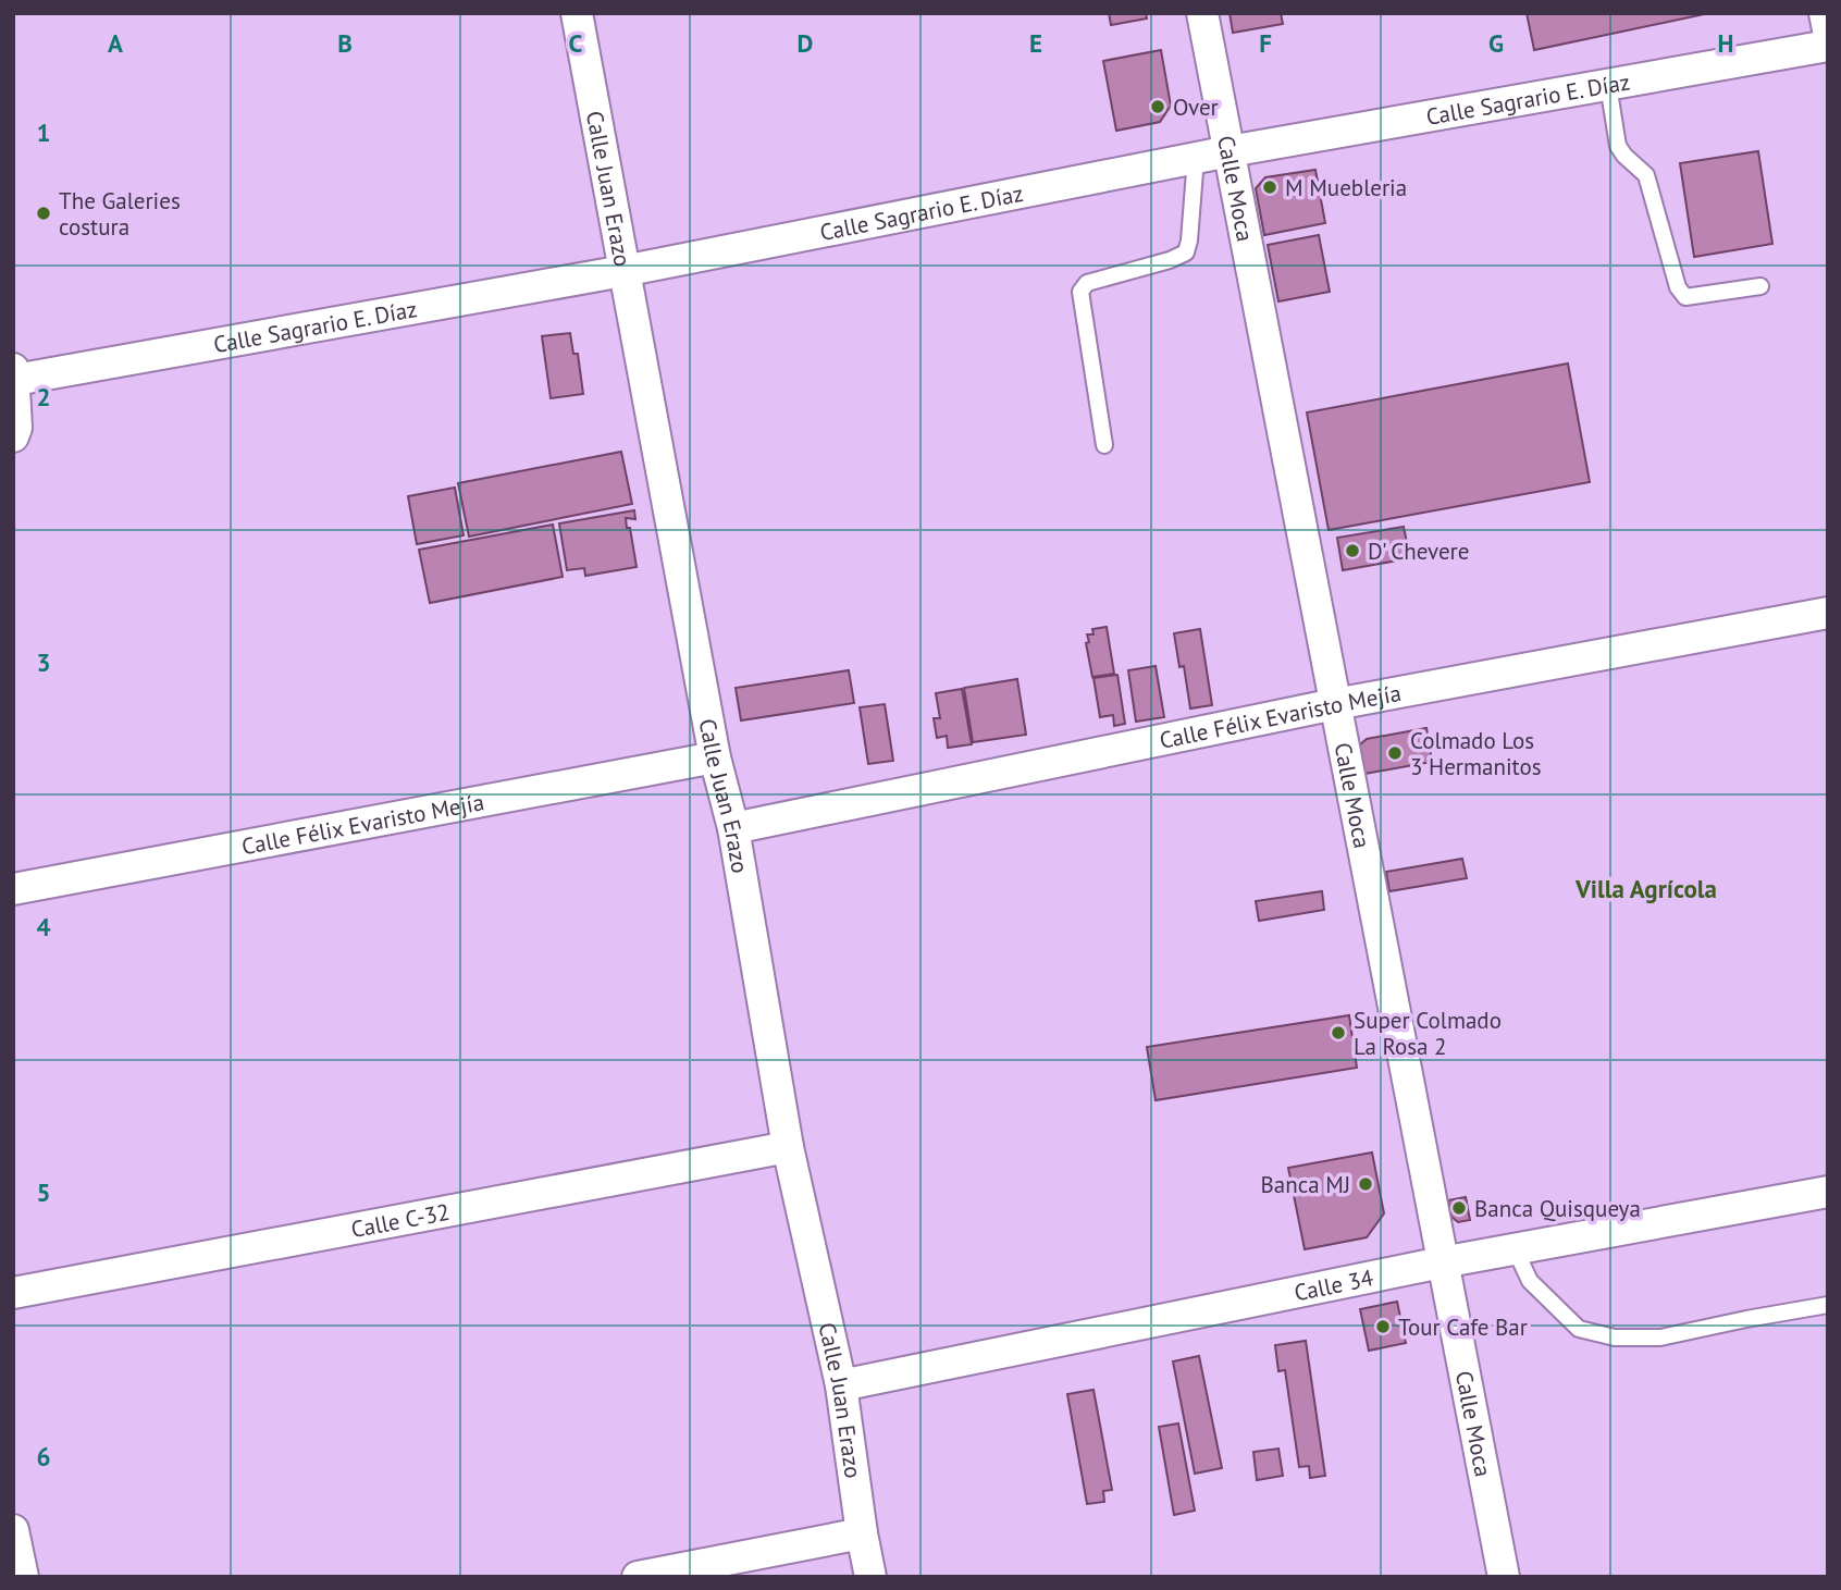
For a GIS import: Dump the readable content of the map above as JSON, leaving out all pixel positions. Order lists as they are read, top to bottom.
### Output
{
  "streets": {
    "street": [
      "Calle Sagrario E. Díaz",
      "Calle Juan Erazo",
      "Calle Moca",
      "Calle Félix Evaristo Mejía",
      "Calle C-32",
      "Calle 34"
    ]
  },
  "crossings": [
    ["Calle Sagrario E. Díaz", "Calle Juan Erazo"],
    ["Calle Sagrario E. Díaz", "Calle Moca"],
    ["Calle Juan Erazo", "Calle Félix Evaristo Mejía"],
    ["Calle Juan Erazo", "Calle C-32"],
    ["Calle Juan Erazo", "Calle 34"],
    ["Calle Moca", "Calle Félix Evaristo Mejía"],
    ["Calle Moca", "Calle 34"]
  ],
  "districts": ["Villa Agrícola"],
  "places": [
    "Over",
    "M Muebleria",
    "The Galeries costura",
    "D' Chevere",
    "Colmado Los 3 Hermanitos",
    "Super Colmado La Rosa 2",
    "Banca MJ",
    "Banca Quisqueya",
    "Tour Cafe Bar"
  ],
  "grid": {
    "columns": [
      "A",
      "B",
      "C",
      "D",
      "E",
      "F",
      "G",
      "H"
    ],
    "rows": [
      "1",
      "2",
      "3",
      "4",
      "5",
      "6"
    ]
  }
}
